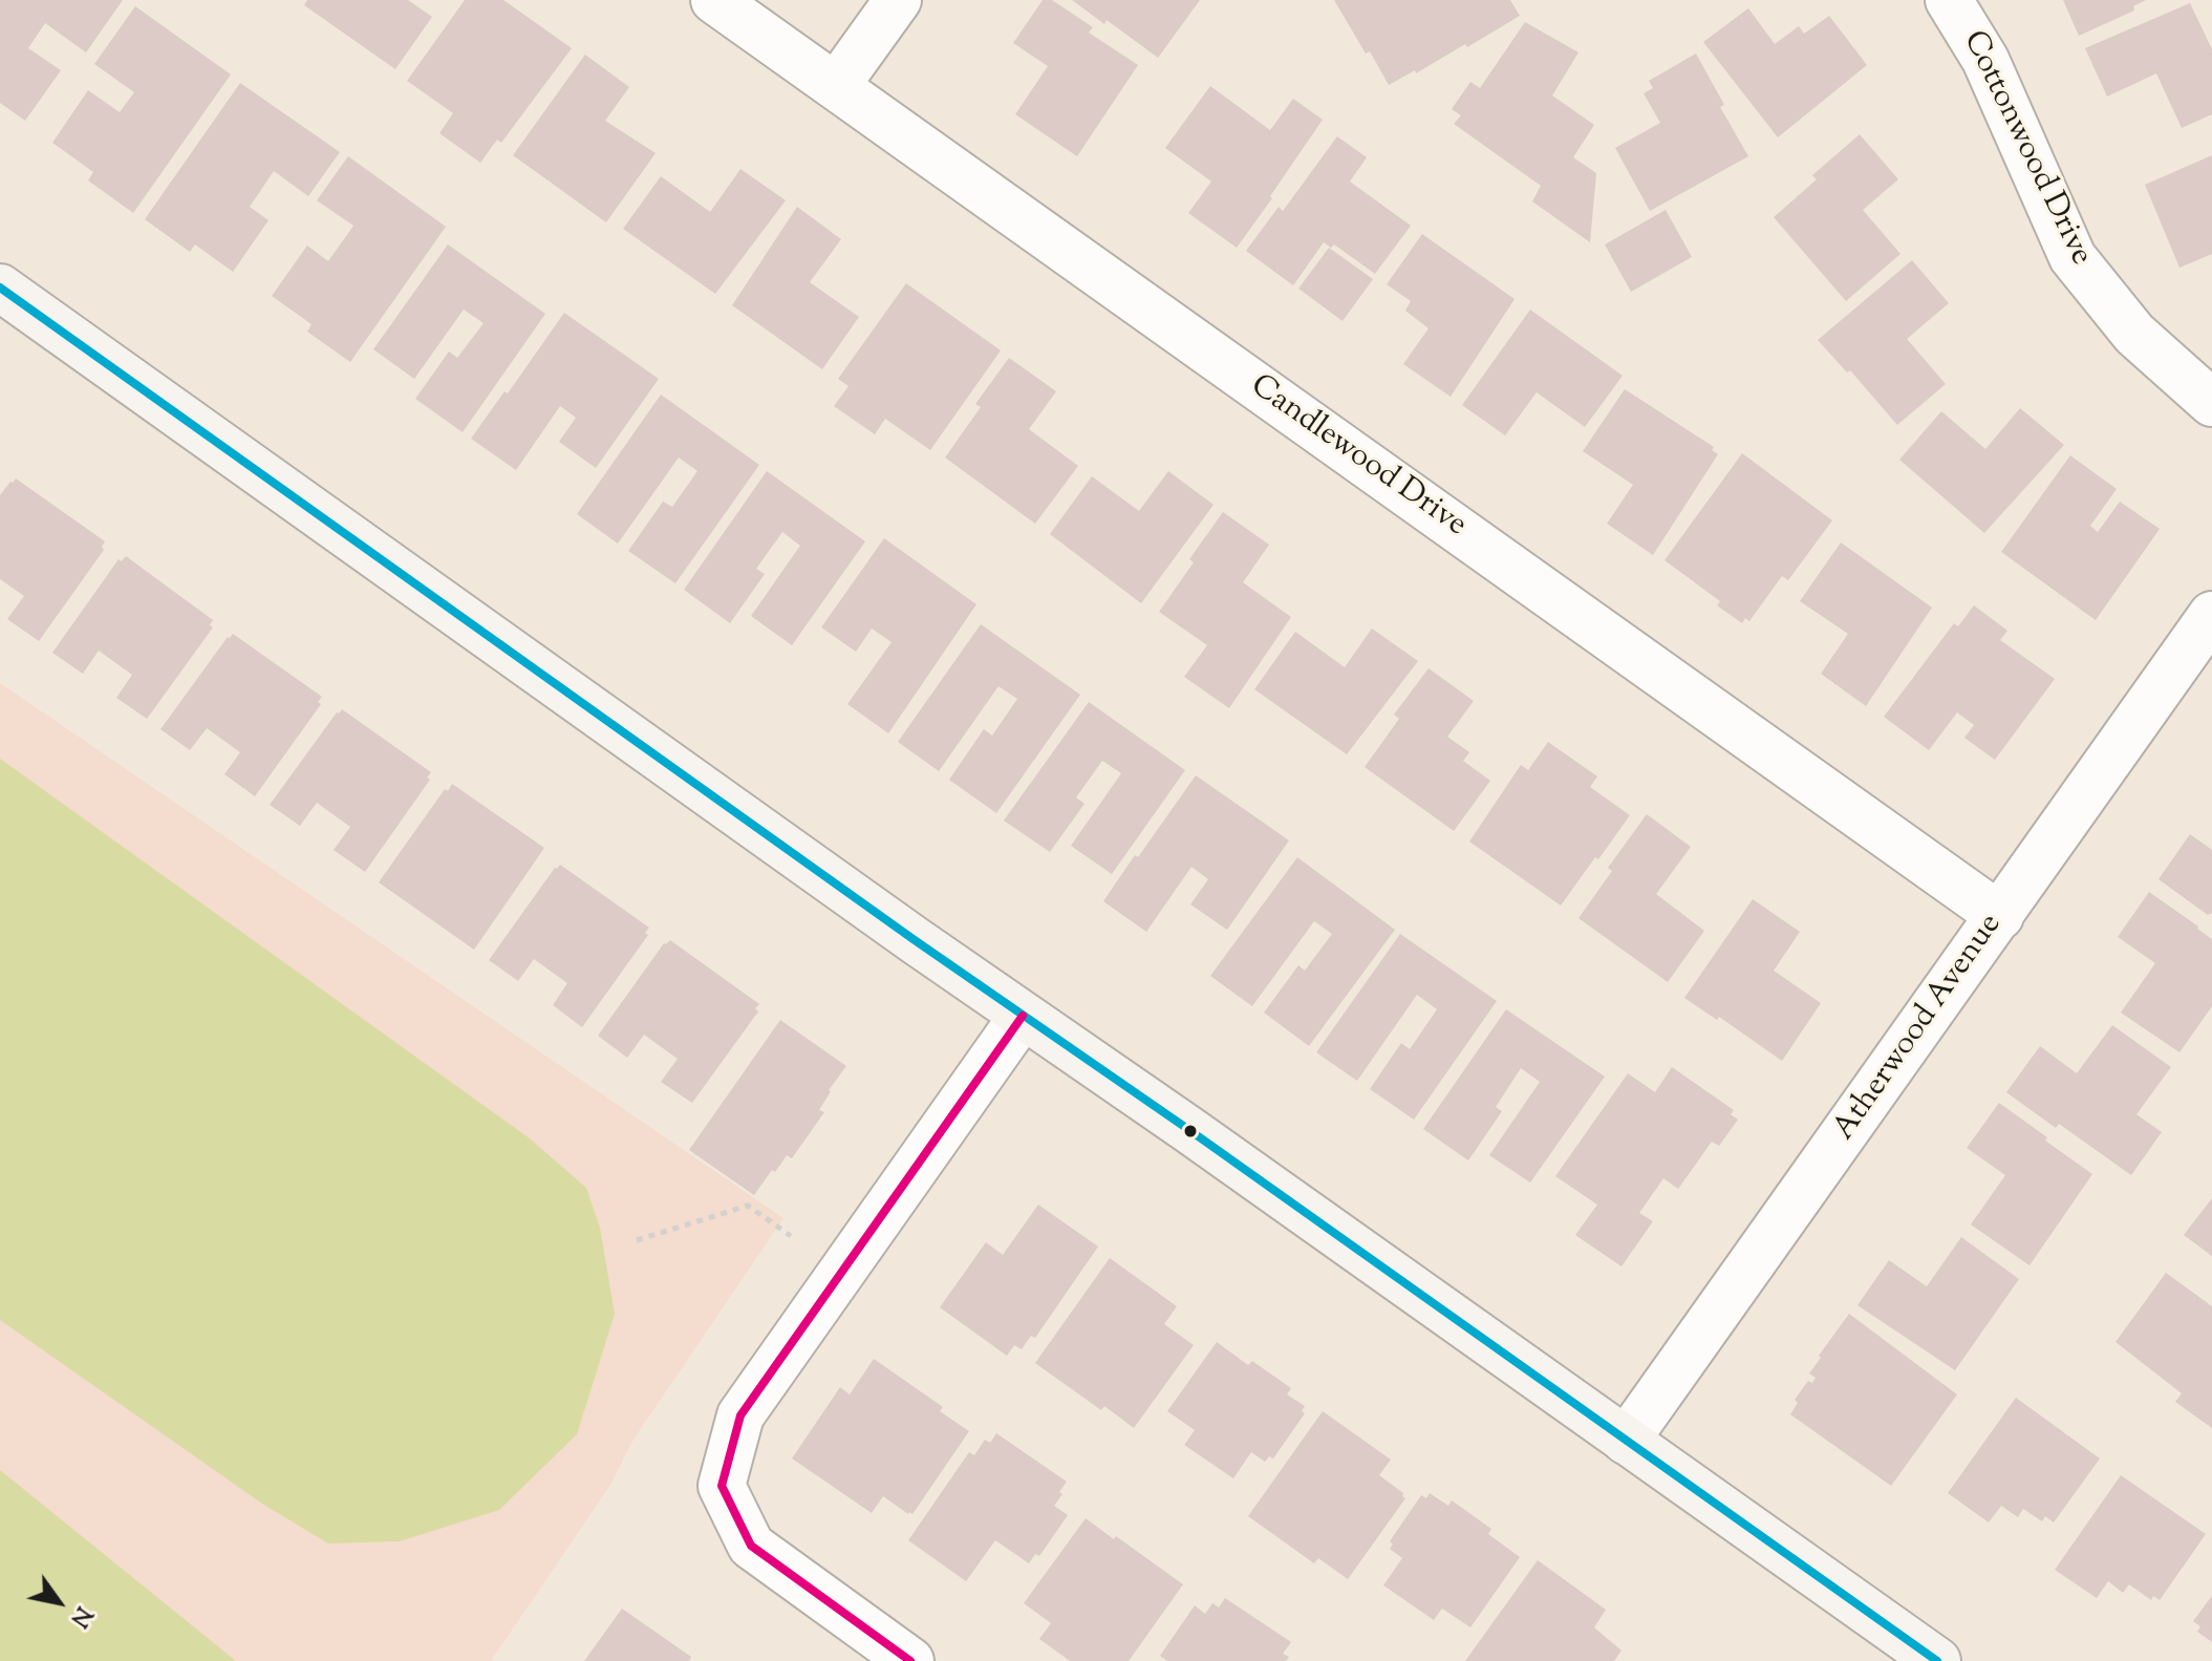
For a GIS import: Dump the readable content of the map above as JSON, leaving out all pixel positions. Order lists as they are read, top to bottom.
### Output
{
  "streets": {
    "street": ["Cottonwood Drive", "Candlewood Drive", "Atherwood Avenue"]
  },
  "crossings": [
    ["Candlewood Drive", "Atherwood Avenue"]
  ],
  "north": "bottom right"
}
